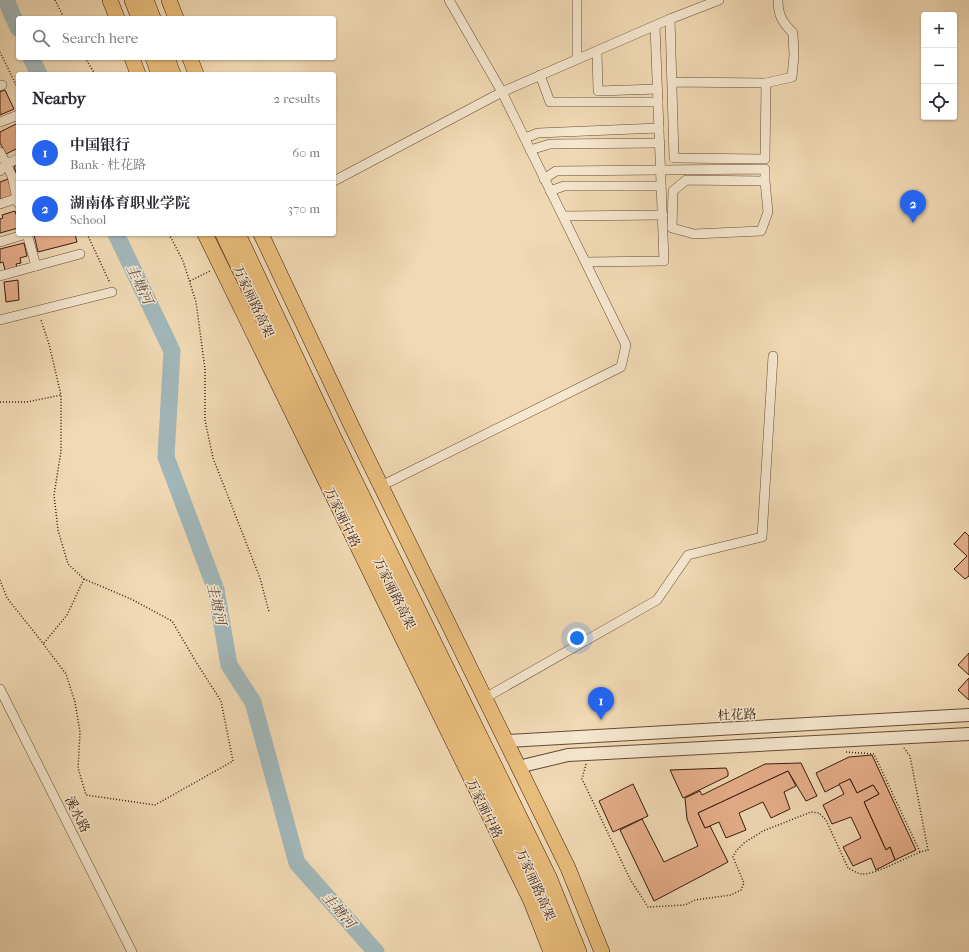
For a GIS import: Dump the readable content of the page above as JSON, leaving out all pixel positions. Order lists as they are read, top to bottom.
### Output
{
  "streets": {
    "main road": ["万家丽路高架", "万家丽中路"],
    "street": ["杜花路", "溪水路"]
  },
  "water": ["圭塘河"],
  "page": {
    "map_buttons": ["+", "−"],
    "search": "Search here",
    "heading": ["Nearby", "2 results"],
    "list": [
      {
        "mark": "1",
        "name": "中国银行",
        "note": "Bank · 杜花路",
        "value": "60 m"
      },
      {
        "mark": "2",
        "name": "湖南体育职业学院",
        "note": "School",
        "value": "370 m"
      }
    ],
    "pins": ["2", "1"]
  }
}
